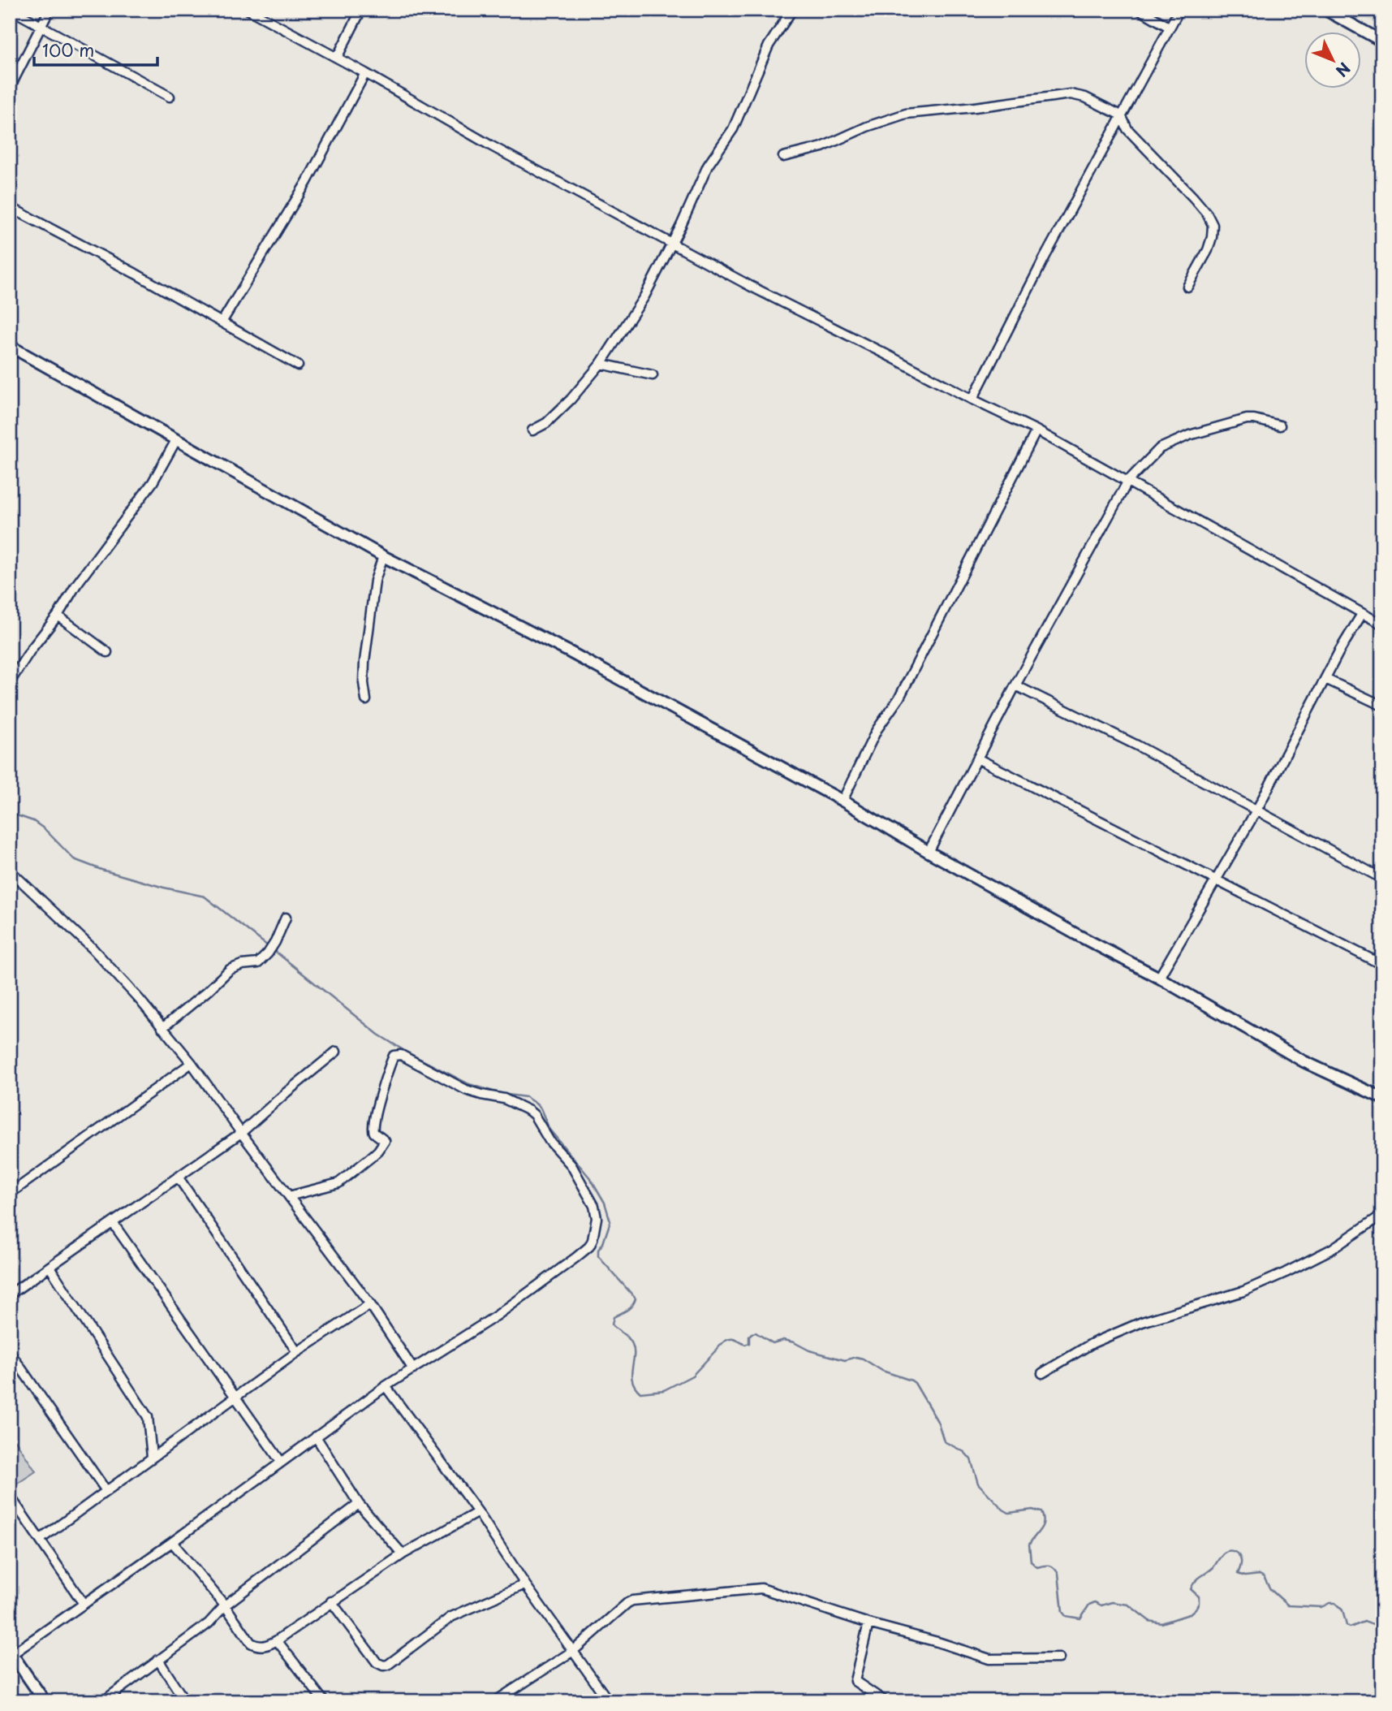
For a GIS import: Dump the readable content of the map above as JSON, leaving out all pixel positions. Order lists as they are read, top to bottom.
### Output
{
  "scale_bar": "100 m",
  "north": "bottom right"
}
